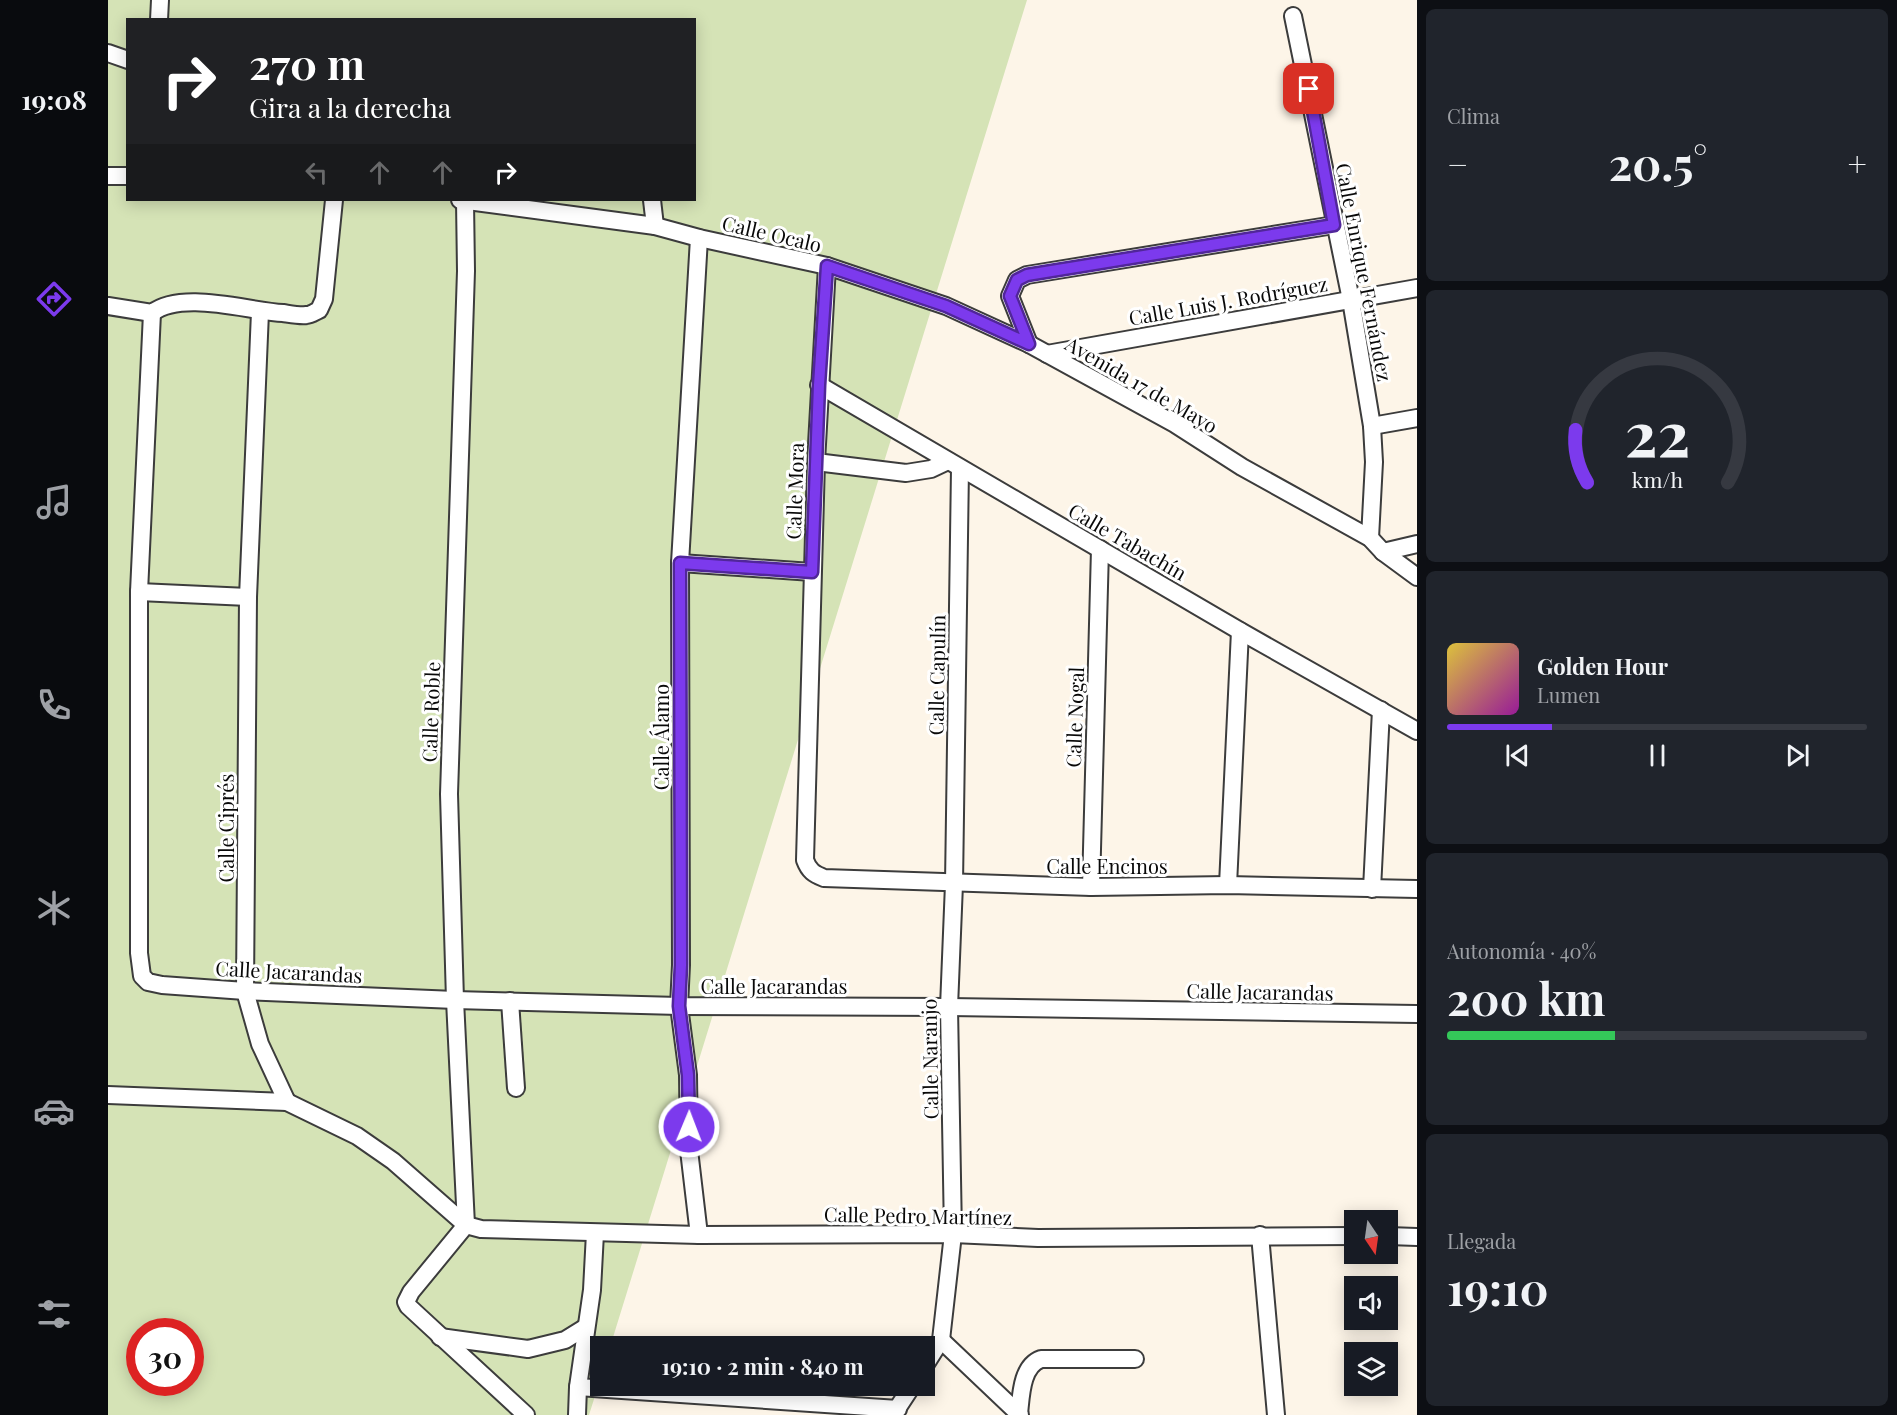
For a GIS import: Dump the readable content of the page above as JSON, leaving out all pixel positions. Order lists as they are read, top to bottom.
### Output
{
  "streets": {
    "street": [
      "Calle Ocalo",
      "Calle Enrique Fernández",
      "Calle Luis J. Rodríguez",
      "Avenida 17 de Mayo",
      "Calle Mora",
      "Calle Tabachín",
      "Calle Capulín",
      "Calle Roble",
      "Calle Nogal",
      "Calle Álamo",
      "Calle Ciprés",
      "Calle Encinos",
      "Calle Jacarandas",
      "Calle Naranjo",
      "Calle Pedro Martínez"
    ]
  },
  "crossings": [
    ["Calle Ocalo", "Avenida 17 de Mayo"],
    ["Calle Ocalo", "Calle Mora"],
    ["Calle Ocalo", "Calle Álamo"],
    ["Calle Enrique Fernández", "Calle Luis J. Rodríguez"],
    ["Calle Enrique Fernández", "Avenida 17 de Mayo"],
    ["Calle Luis J. Rodríguez", "Avenida 17 de Mayo"],
    ["Avenida 17 de Mayo", "Calle Mora"],
    ["Calle Mora", "Calle Tabachín"],
    ["Calle Mora", "Calle Encinos"],
    ["Calle Tabachín", "Calle Capulín"],
    ["Calle Tabachín", "Calle Nogal"],
    ["Calle Capulín", "Calle Encinos"],
    ["Calle Capulín", "Calle Naranjo"],
    ["Calle Roble", "Calle Jacarandas"],
    ["Calle Roble", "Calle Pedro Martínez"],
    ["Calle Nogal", "Calle Encinos"],
    ["Calle Álamo", "Calle Jacarandas"],
    ["Calle Álamo", "Calle Pedro Martínez"],
    ["Calle Ciprés", "Calle Jacarandas"],
    ["Calle Encinos", "Calle Naranjo"],
    ["Calle Jacarandas", "Calle Naranjo"],
    ["Calle Naranjo", "Calle Pedro Martínez"]
  ],
  "north": "bottom",
  "page": {
    "tabs": "19:08",
    "tile": [
      "Clima",
      ["Autonomía · 40%", "200 km"],
      ["Llegada", "19:10"]
    ],
    "turn": ["270 m", "Gira a la derecha"],
    "heat": ["−", "20.5°", "+"],
    "song": ["Golden Hour", "Lumen"],
    "limit": "30",
    "trip": "19:10 · 2 min · 840 m",
    "gauge": ["22", "km/h"]
  }
}
